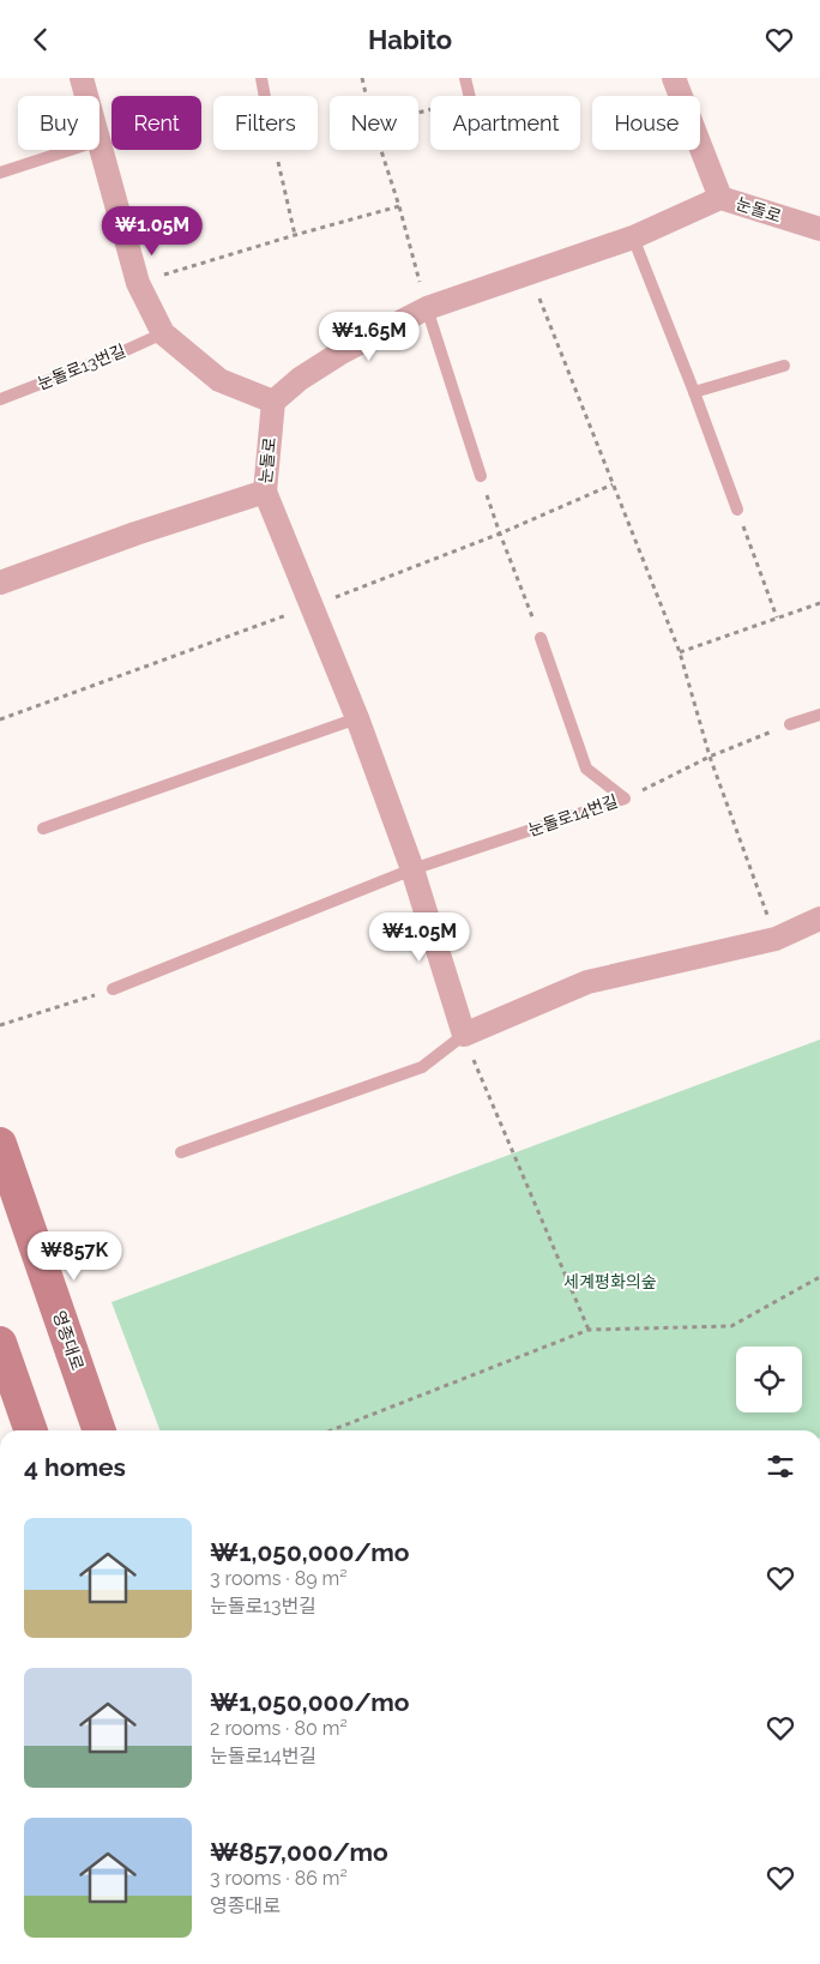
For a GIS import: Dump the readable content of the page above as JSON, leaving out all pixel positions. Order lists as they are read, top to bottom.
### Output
{
  "streets": {
    "main road": ["영종대로"],
    "street": ["눈돌로"],
    "lane": ["눈돌로13번길", "눈돌로14번길"]
  },
  "parks": ["세계평화의숲"],
  "page": {
    "header": "Habito",
    "chip": [
      "Buy",
      "Rent",
      "Filters",
      "New",
      "Apartment",
      "House"
    ],
    "price": [
      "₩1.05M",
      "₩1.65M",
      "₩1.05M",
      "₩857K"
    ],
    "heading": "4 homes",
    "list": [
      {
        "name": "₩1,050,000/mo",
        "note": "3 rooms · 89 m² · 눈돌로13번길"
      },
      {
        "name": "₩1,050,000/mo",
        "note": "2 rooms · 80 m² · 눈돌로14번길"
      },
      {
        "name": "₩857,000/mo",
        "note": "3 rooms · 86 m² · 영종대로"
      }
    ]
  }
}
